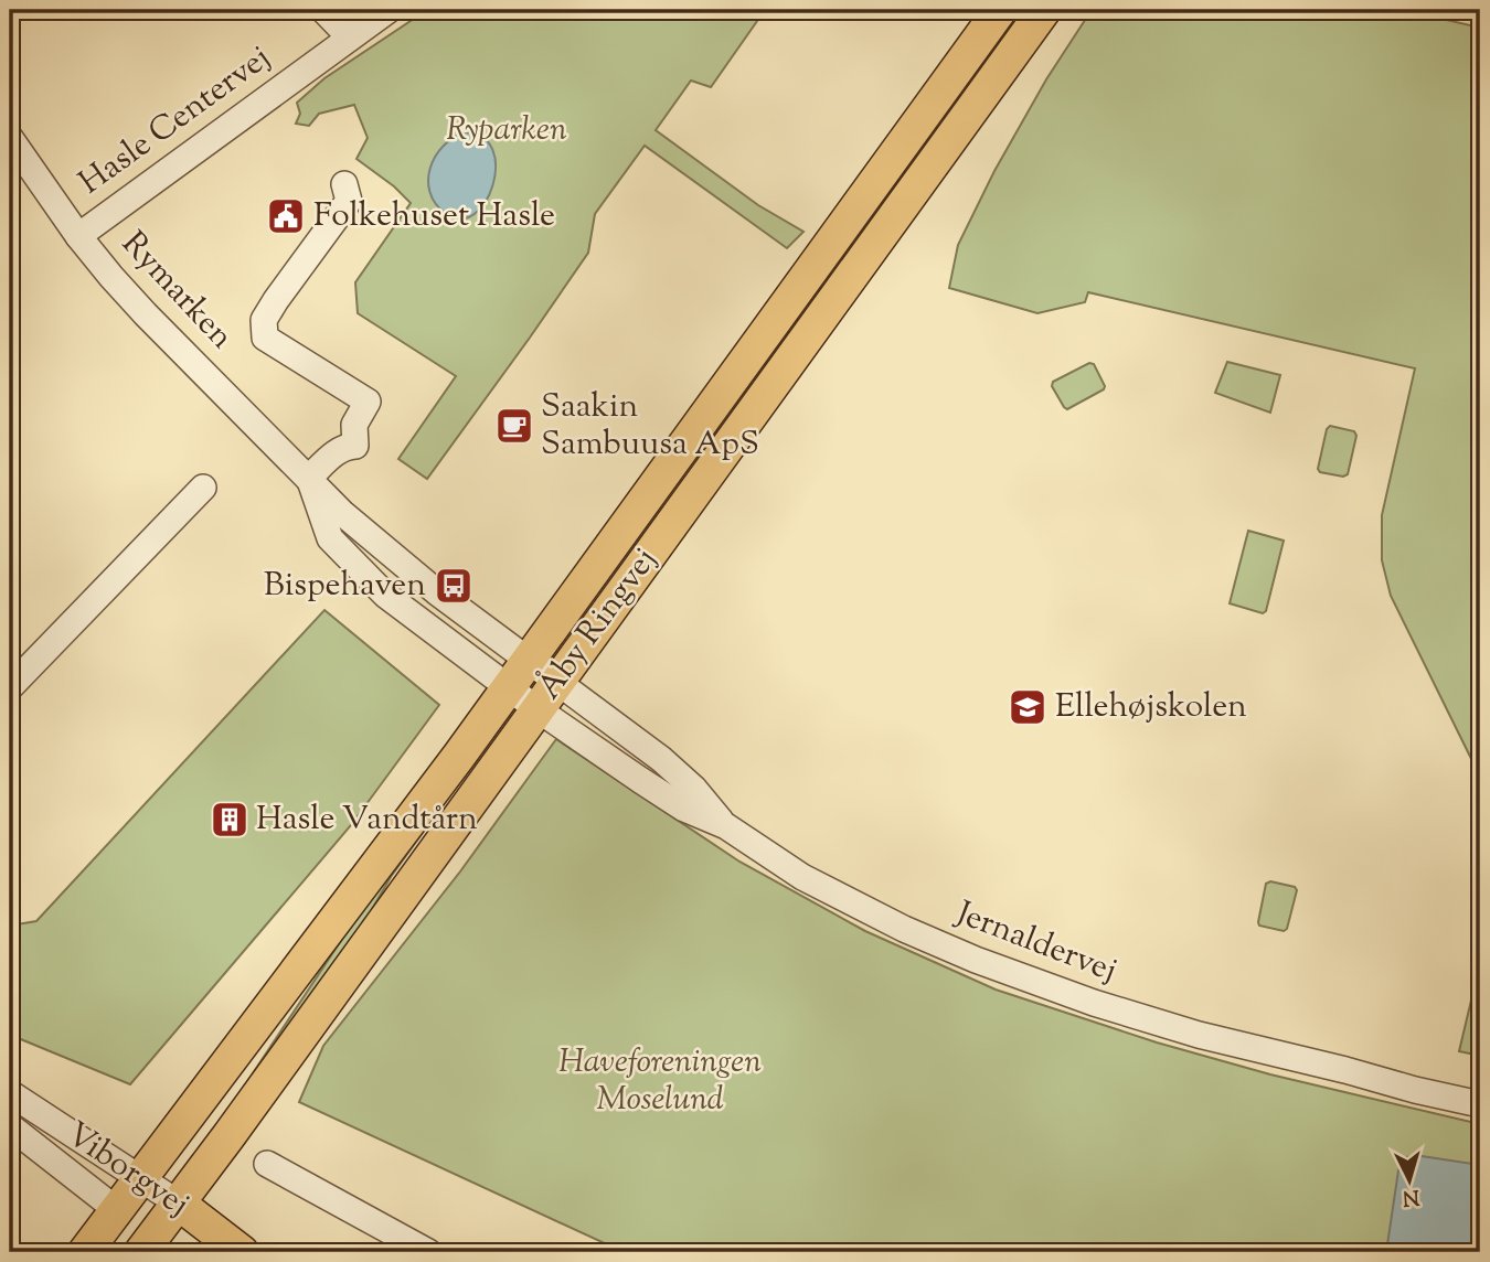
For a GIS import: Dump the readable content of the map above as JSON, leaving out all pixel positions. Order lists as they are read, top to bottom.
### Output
{
  "streets": {
    "main road": ["Åby Ringvej", "Viborgvej"],
    "street": ["Hasle Centervej", "Rymarken", "Jernaldervej"]
  },
  "crossings": [
    ["Hasle Centervej", "Rymarken"],
    ["Rymarken", "Åby Ringvej"],
    ["Rymarken", "Jernaldervej"],
    ["Åby Ringvej", "Jernaldervej"],
    ["Åby Ringvej", "Viborgvej"]
  ],
  "parks": ["Ryparken", "Haveforeningen Moselund"],
  "places": {
    "public building": ["Folkehuset Hasle"],
    "cafe": ["Saakin Sambuusa ApS"],
    "bus stop": ["Bispehaven"],
    "school or university": ["Ellehøjskolen"],
    "building": ["Hasle Vandtårn"]
  },
  "north": "bottom"
}
